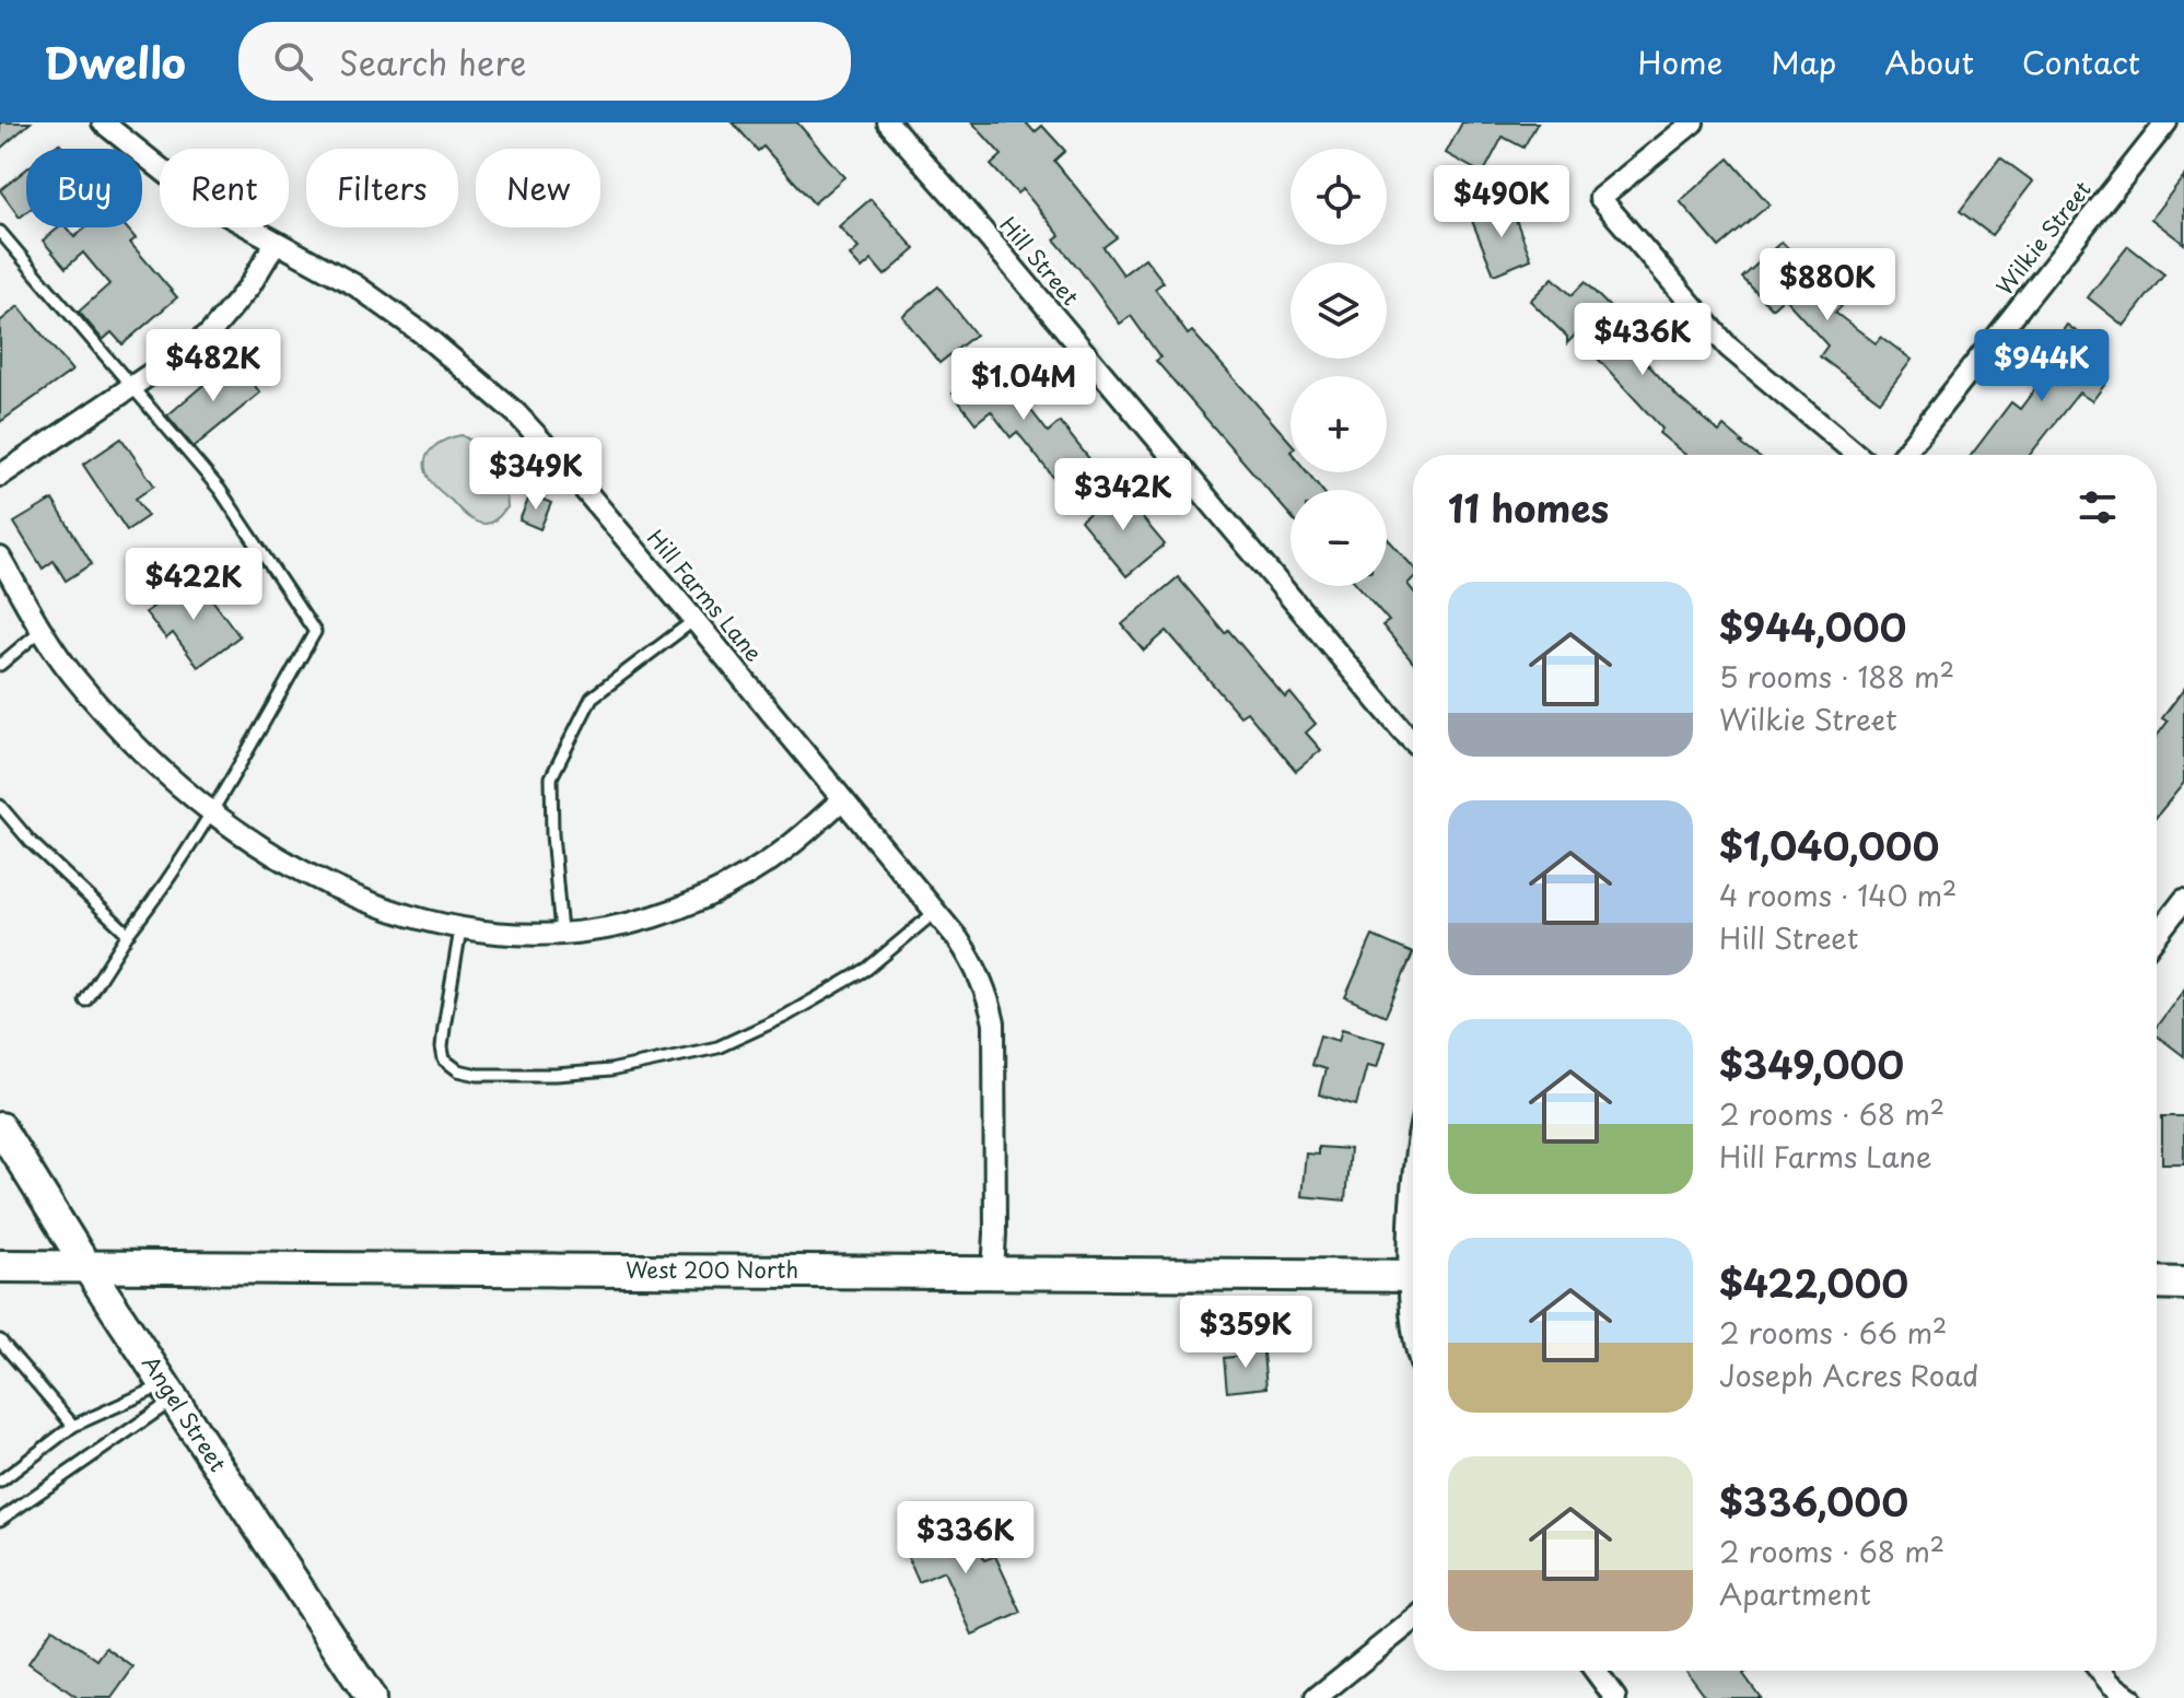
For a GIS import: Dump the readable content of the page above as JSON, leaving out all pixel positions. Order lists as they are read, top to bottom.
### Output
{
  "streets": {
    "main road": ["West 200 North"],
    "street": [
      "Wilkie Street",
      "Hill Street",
      "Hill Farms Lane",
      "Angel Street"
    ]
  },
  "crossings": [
    ["Hill Farms Lane", "West 200 North"],
    ["West 200 North", "Angel Street"]
  ],
  "page": {
    "header": "Dwello",
    "search": "Search here",
    "nav": [
      "Home",
      "Map",
      "About",
      "Contact"
    ],
    "map_buttons": ["+", "−"],
    "chip": [
      "Buy",
      "Rent",
      "Filters",
      "New"
    ],
    "price": [
      "$490K",
      "$880K",
      "$436K",
      "$482K",
      "$944K",
      "$1.04M",
      "$349K",
      "$342K",
      "$422K",
      "$359K",
      "$336K"
    ],
    "heading": "11 homes",
    "list": [
      {
        "name": "$944,000",
        "note": "5 rooms · 188 m² · Wilkie Street"
      },
      {
        "name": "$1,040,000",
        "note": "4 rooms · 140 m² · Hill Street"
      },
      {
        "name": "$349,000",
        "note": "2 rooms · 68 m² · Hill Farms Lane"
      },
      {
        "name": "$422,000",
        "note": "2 rooms · 66 m² · Joseph Acres Road"
      },
      {
        "name": "$336,000",
        "note": "2 rooms · 68 m² · Apartment"
      }
    ]
  }
}
